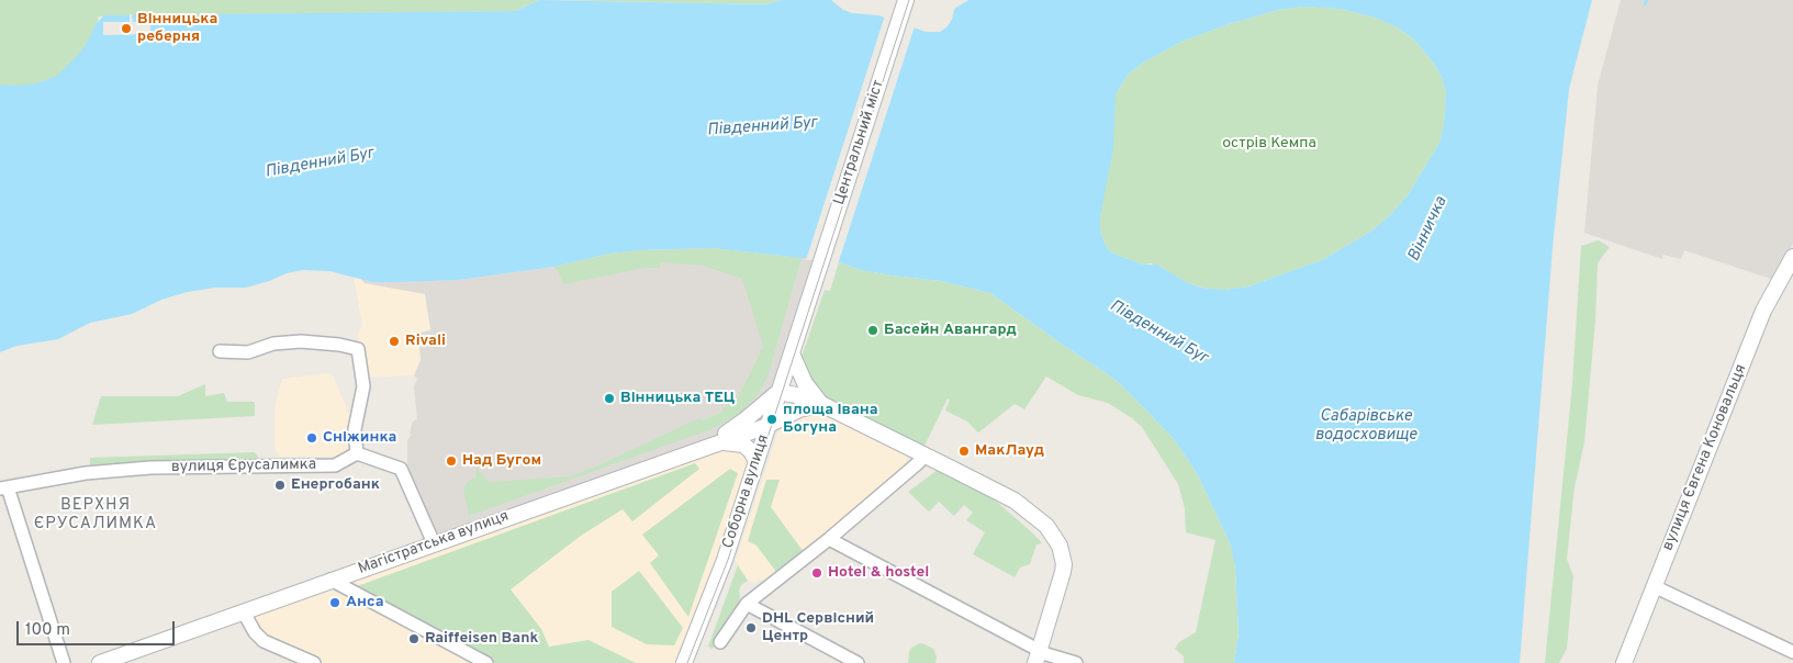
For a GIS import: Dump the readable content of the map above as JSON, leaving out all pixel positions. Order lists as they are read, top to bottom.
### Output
{
  "streets": {
    "street": [
      "Центральний міст",
      "вулиця Євгена Коновальця",
      "вулиця Єрусалимка",
      "Соборна вулиця",
      "Магістратська вулиця"
    ]
  },
  "crossings": [
    ["Центральний міст", "Соборна вулиця"],
    ["Соборна вулиця", "Магістратська вулиця"]
  ],
  "districts": ["ВЕРХНЯ ЄРУСАЛИМКА"],
  "water": ["Південний Буг", "Вінничка", "Сабарівське водосховище"],
  "parks": ["острів Кемпа"],
  "places": [
    "Вінницька реберня",
    "Басейн Авангард",
    "Rivali",
    "Вінницька ТЕЦ",
    "площа Івана Богуна",
    "Сніжинка",
    "МакЛауд",
    "Над Бугом",
    "Енергобанк",
    "Hotel & hostel",
    "Анса",
    "DHL Сервісний Центр",
    "Raiffeisen Bank"
  ],
  "scale_bar": "100 m"
}
